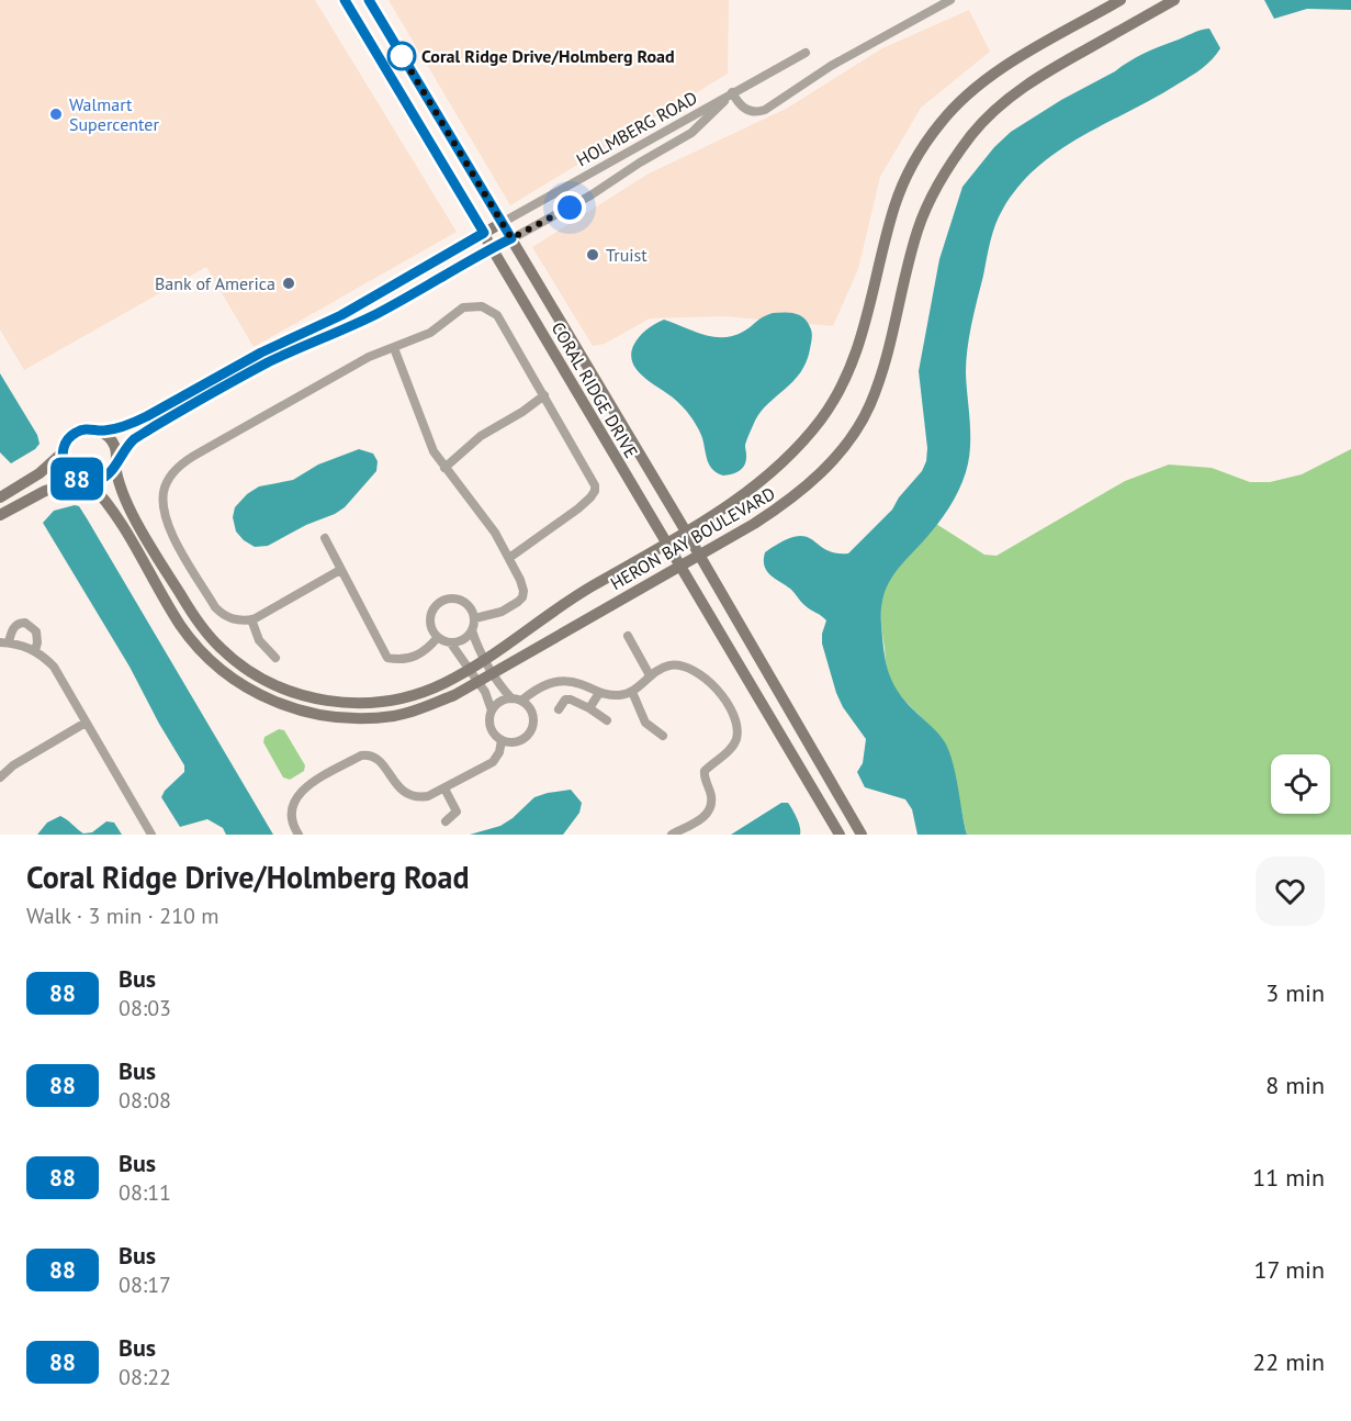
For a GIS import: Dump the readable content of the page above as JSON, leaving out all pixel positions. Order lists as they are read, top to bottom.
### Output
{
  "streets": {
    "street": ["HOLMBERG ROAD", "CORAL RIDGE DRIVE", "HERON BAY BOULEVARD"]
  },
  "crossings": [
    ["HOLMBERG ROAD", "CORAL RIDGE DRIVE"],
    ["HOLMBERG ROAD", "HERON BAY BOULEVARD"],
    ["CORAL RIDGE DRIVE", "HERON BAY BOULEVARD"]
  ],
  "places": [
    "Coral Ridge Drive/Holmberg Road",
    "Walmart Supercenter",
    "Truist",
    "Bank of America"
  ],
  "lines": ["bus line 88"],
  "page": {
    "on_map": "88",
    "heading": ["Coral Ridge Drive/Holmberg Road", "Walk · 3 min · 210 m"],
    "list": [
      {
        "mark": "88",
        "name": "Bus",
        "note": "08:03",
        "value": "3 min"
      },
      {
        "mark": "88",
        "name": "Bus",
        "note": "08:08",
        "value": "8 min"
      },
      {
        "mark": "88",
        "name": "Bus",
        "note": "08:11",
        "value": "11 min"
      },
      {
        "mark": "88",
        "name": "Bus",
        "note": "08:17",
        "value": "17 min"
      },
      {
        "mark": "88",
        "name": "Bus",
        "note": "08:22",
        "value": "22 min"
      }
    ]
  }
}
